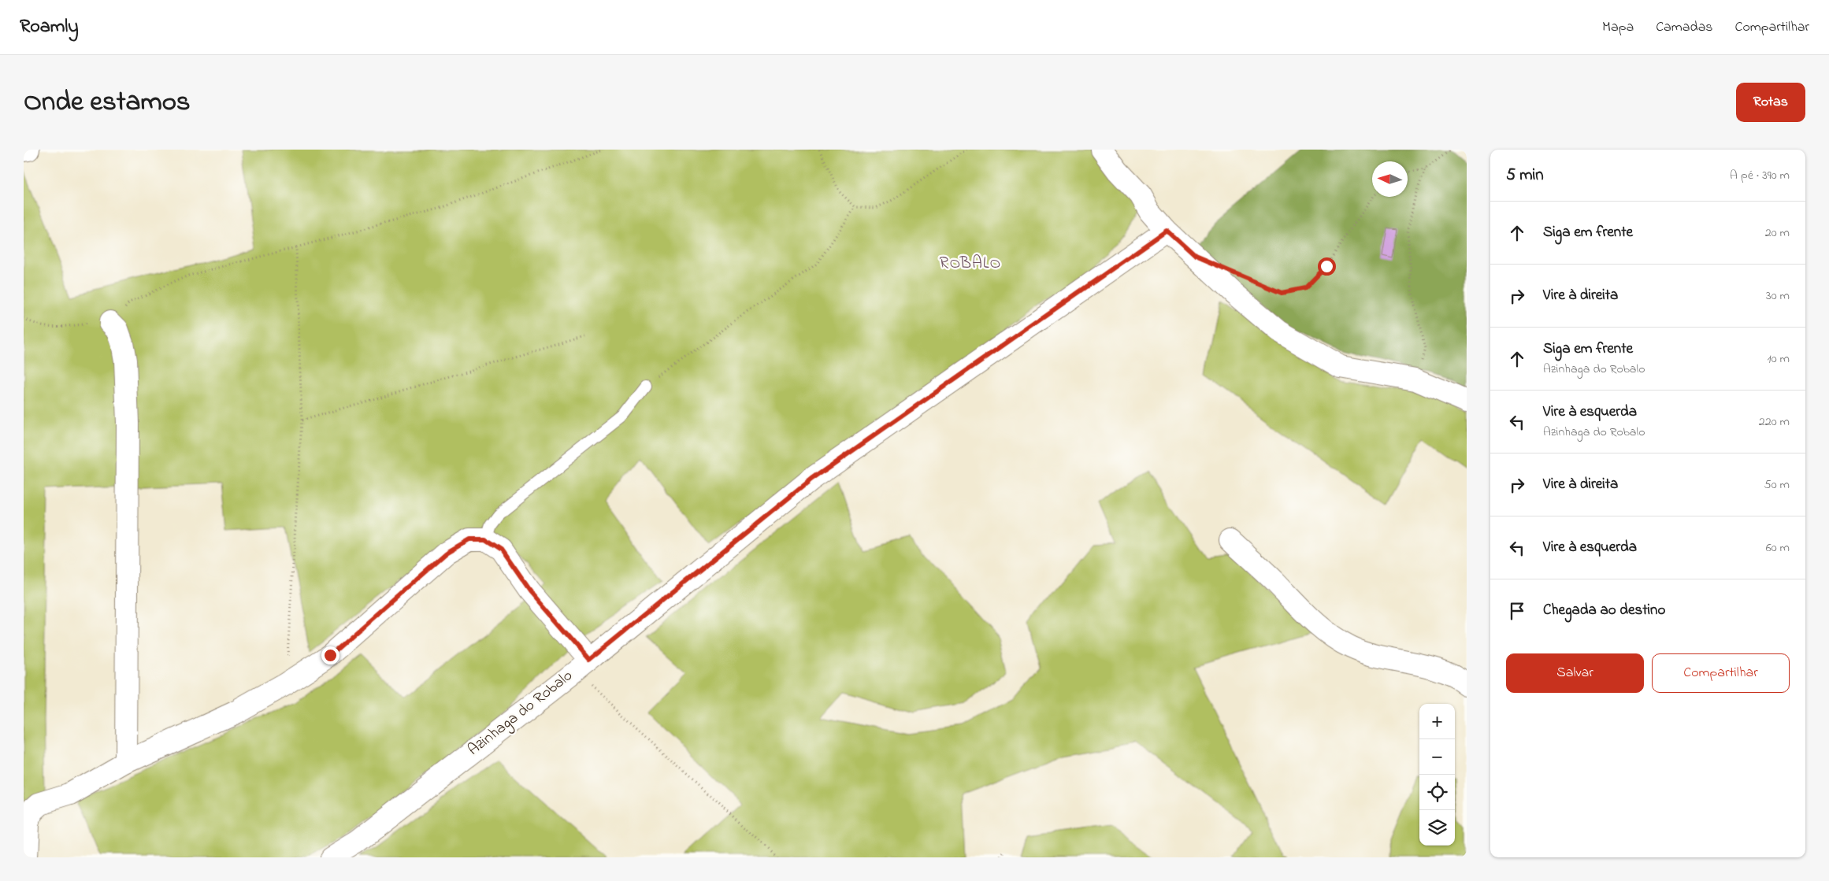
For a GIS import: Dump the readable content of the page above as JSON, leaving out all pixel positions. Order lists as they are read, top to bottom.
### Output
{
  "streets": {
    "street": ["Azinhaga do Robalo"]
  },
  "districts": ["ROBALO"],
  "north": "left",
  "page": {
    "header": "Roamly",
    "nav": ["Mapa", "Camadas", "Compartilhar"],
    "title": "Onde estamos",
    "buttons": [
      "Rotas",
      ["Salvar", "Compartilhar"]
    ],
    "heading": ["5 min", "A pé · 390 m"],
    "list": [
      ["Siga em frente", "20 m"],
      ["Vire à direita", "30 m"],
      ["Siga em frente", "Azinhaga do Robalo", "10 m"],
      ["Vire à esquerda", "Azinhaga do Robalo", "220 m"],
      ["Vire à direita", "50 m"],
      ["Vire à esquerda", "60 m"],
      "Chegada ao destino"
    ],
    "map_buttons": ["+", "−"]
  }
}
